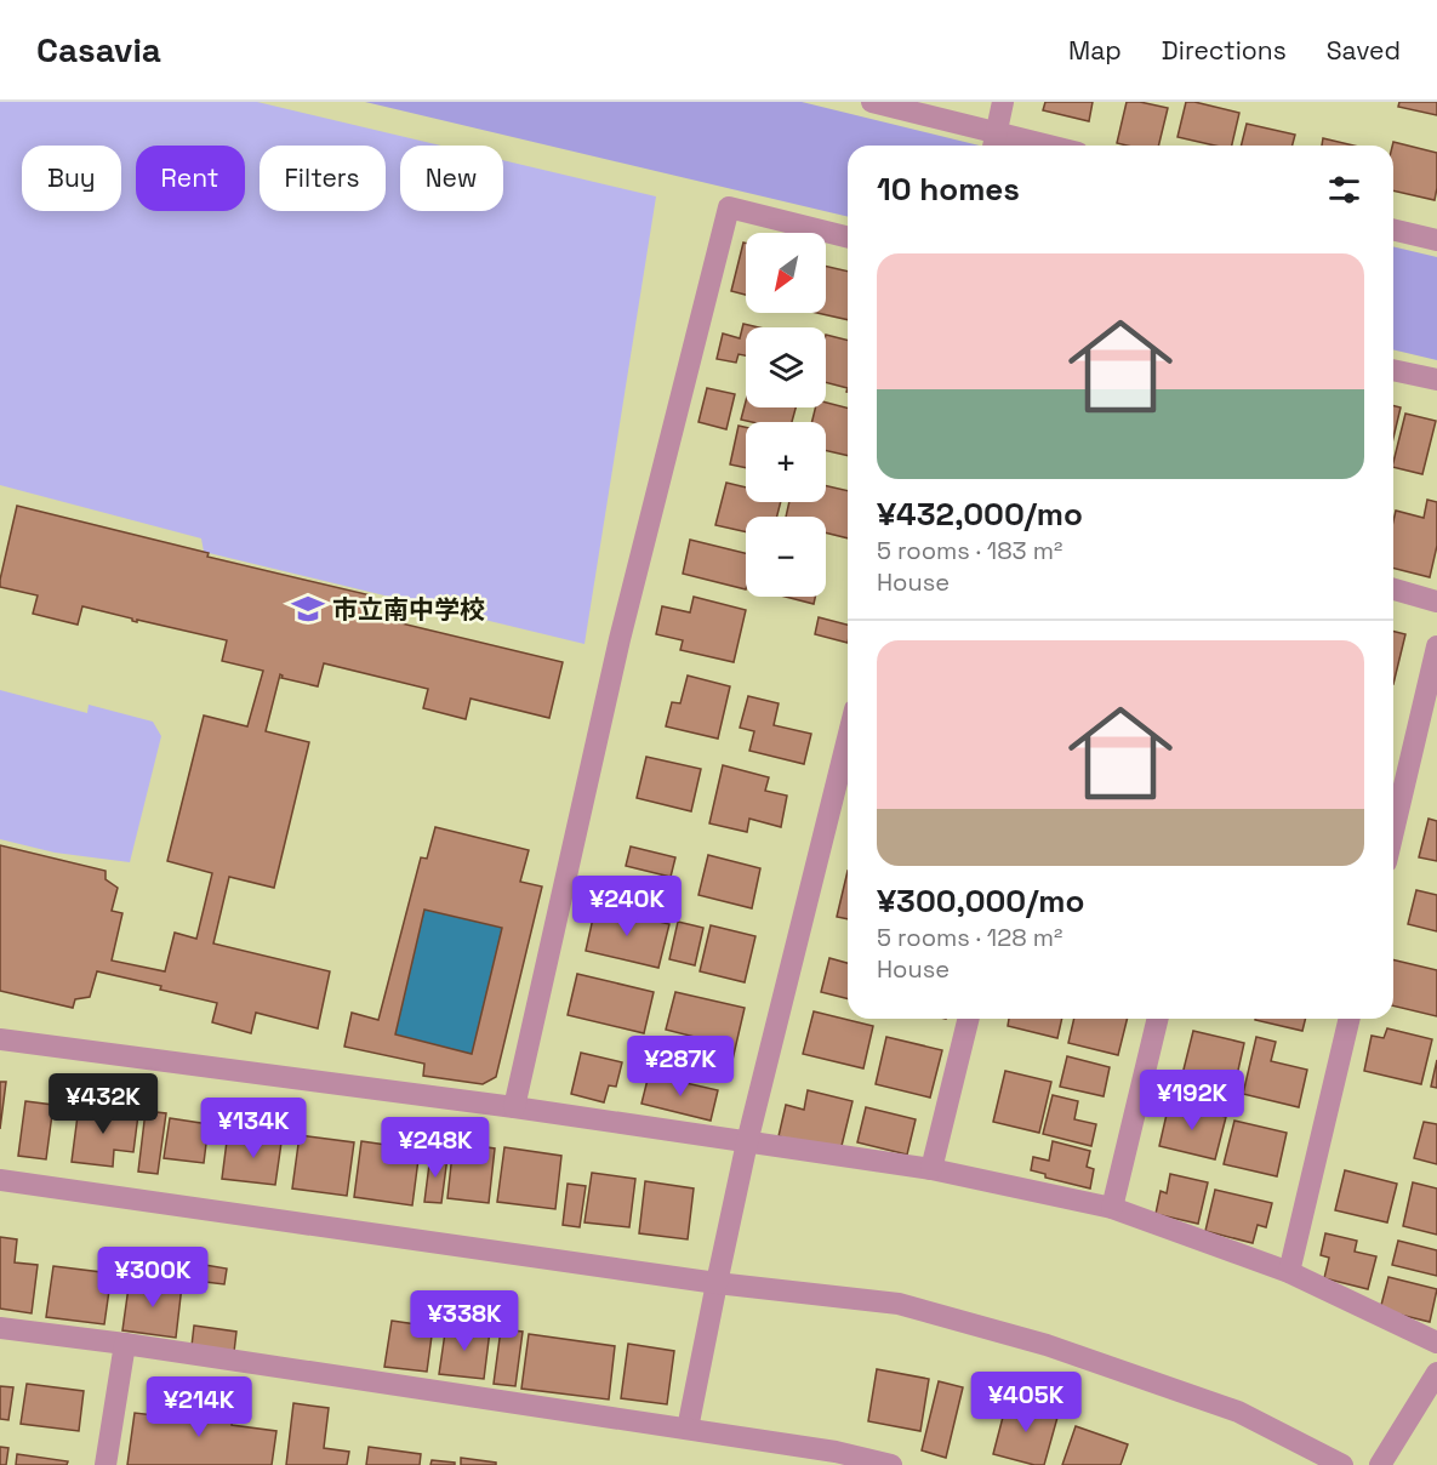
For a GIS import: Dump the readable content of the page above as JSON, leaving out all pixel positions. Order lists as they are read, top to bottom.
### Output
{
  "places": {
    "school or university": ["市立南中学校"]
  },
  "north": "bottom left",
  "page": {
    "header": "Casavia",
    "nav": ["Map", "Directions", "Saved"],
    "chip": [
      "Buy",
      "Rent",
      "Filters",
      "New"
    ],
    "heading": "10 homes",
    "map_buttons": ["+", "−"],
    "list": [
      {
        "name": "¥432,000/mo",
        "note": "5 rooms · 183 m² · House"
      },
      {
        "name": "¥300,000/mo",
        "note": "5 rooms · 128 m² · House"
      }
    ],
    "price": [
      "¥240K",
      "¥287K",
      "¥192K",
      "¥432K",
      "¥134K",
      "¥248K",
      "¥300K",
      "¥338K",
      "¥405K",
      "¥214K"
    ]
  }
}
